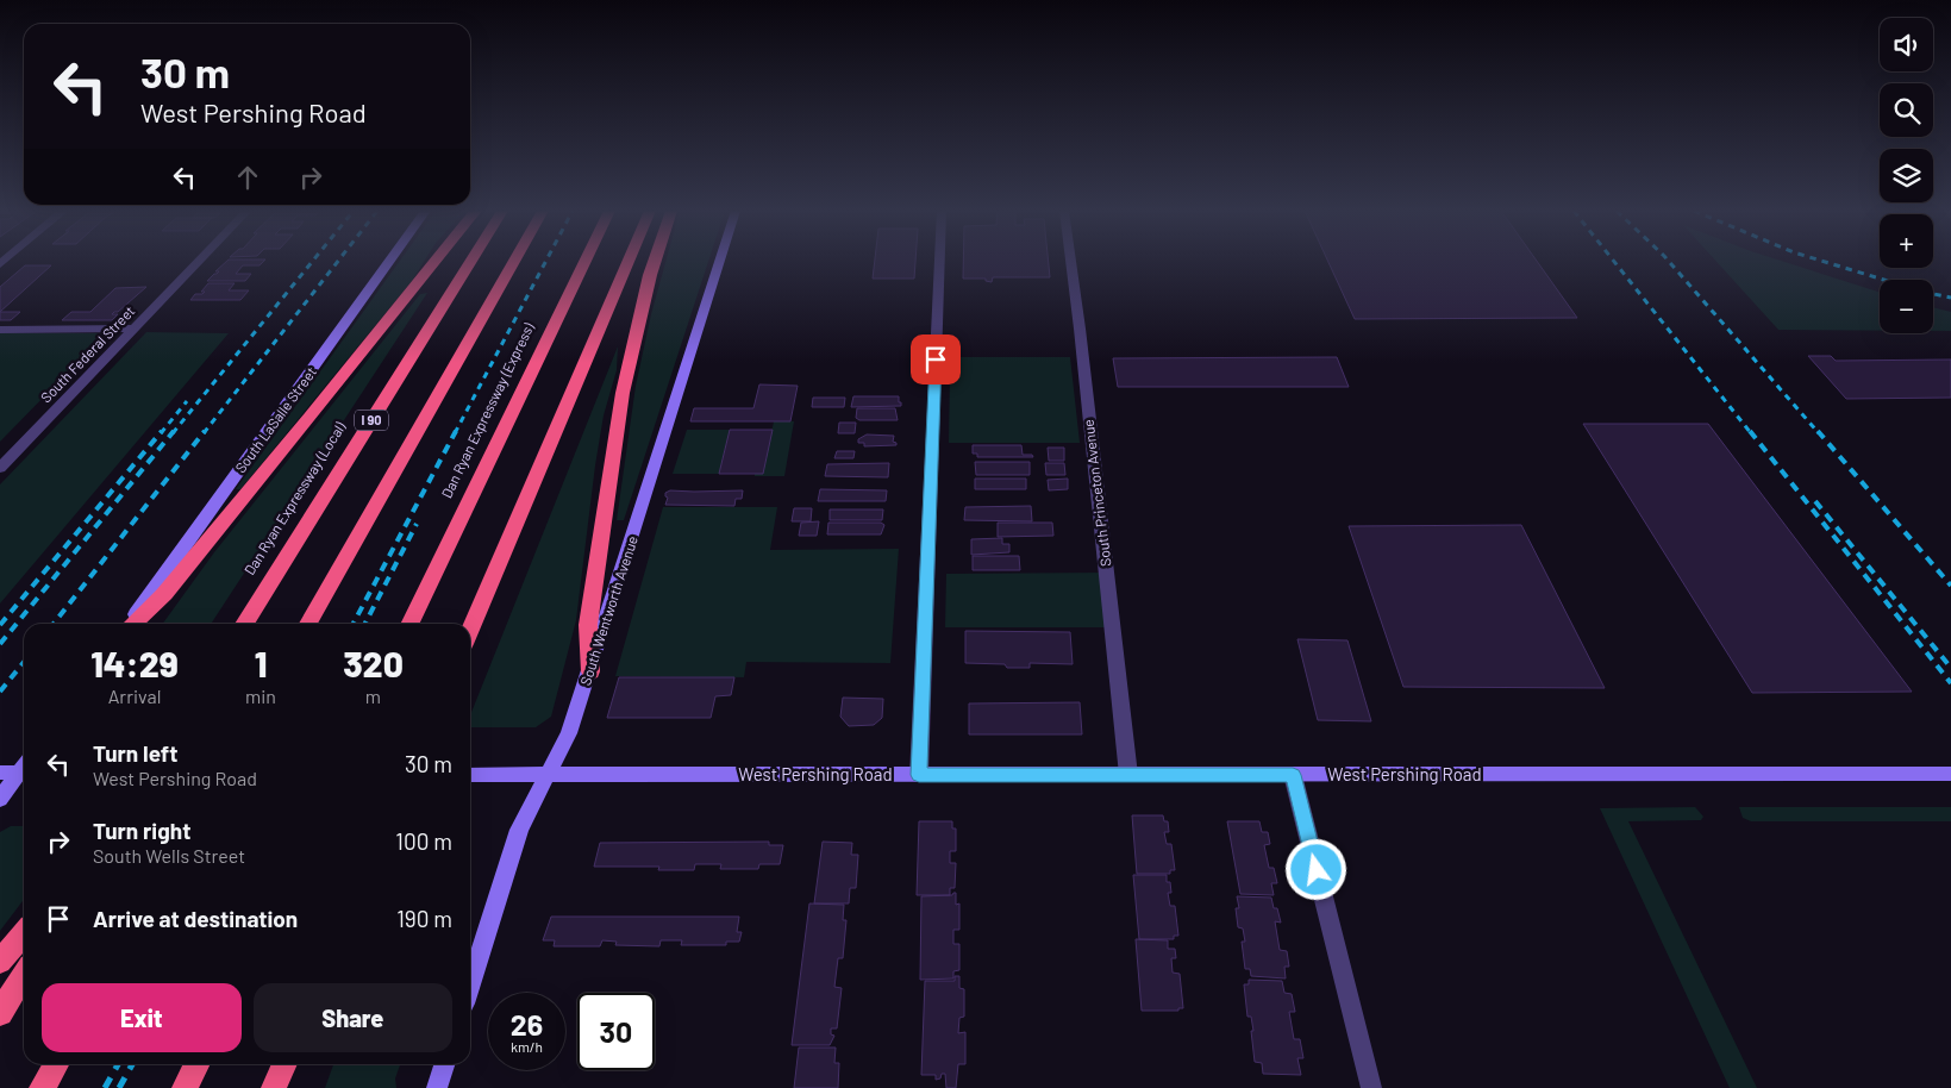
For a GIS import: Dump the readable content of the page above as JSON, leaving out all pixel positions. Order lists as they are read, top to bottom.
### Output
{
  "streets": {
    "highway": ["Dan Ryan Expressway (Express)", "I 90", "Dan Ryan Expressway (Local)"],
    "main road": ["South LaSalle Street", "South Wentworth Avenue", "West Pershing Road"],
    "street": ["South Federal Street", "South Princeton Avenue"]
  },
  "crossings": [
    ["South Princeton Avenue", "West Pershing Road"],
    ["South Wentworth Avenue", "West Pershing Road"]
  ],
  "page": {
    "map_buttons": ["+", "−"],
    "turn": ["30 m", "West Pershing Road"],
    "eta": [
      "14:29",
      "Arrival",
      "1",
      "min",
      "320",
      "m"
    ],
    "list": [
      {
        "name": "Turn left",
        "note": "West Pershing Road",
        "value": "30 m"
      },
      {
        "name": "Turn right",
        "note": "South Wells Street",
        "value": "100 m"
      },
      {
        "name": "Arrive at destination",
        "value": "190 m"
      }
    ],
    "buttons": ["Exit", "Share"],
    "speed": "26 km/h",
    "limit": "30"
  }
}
